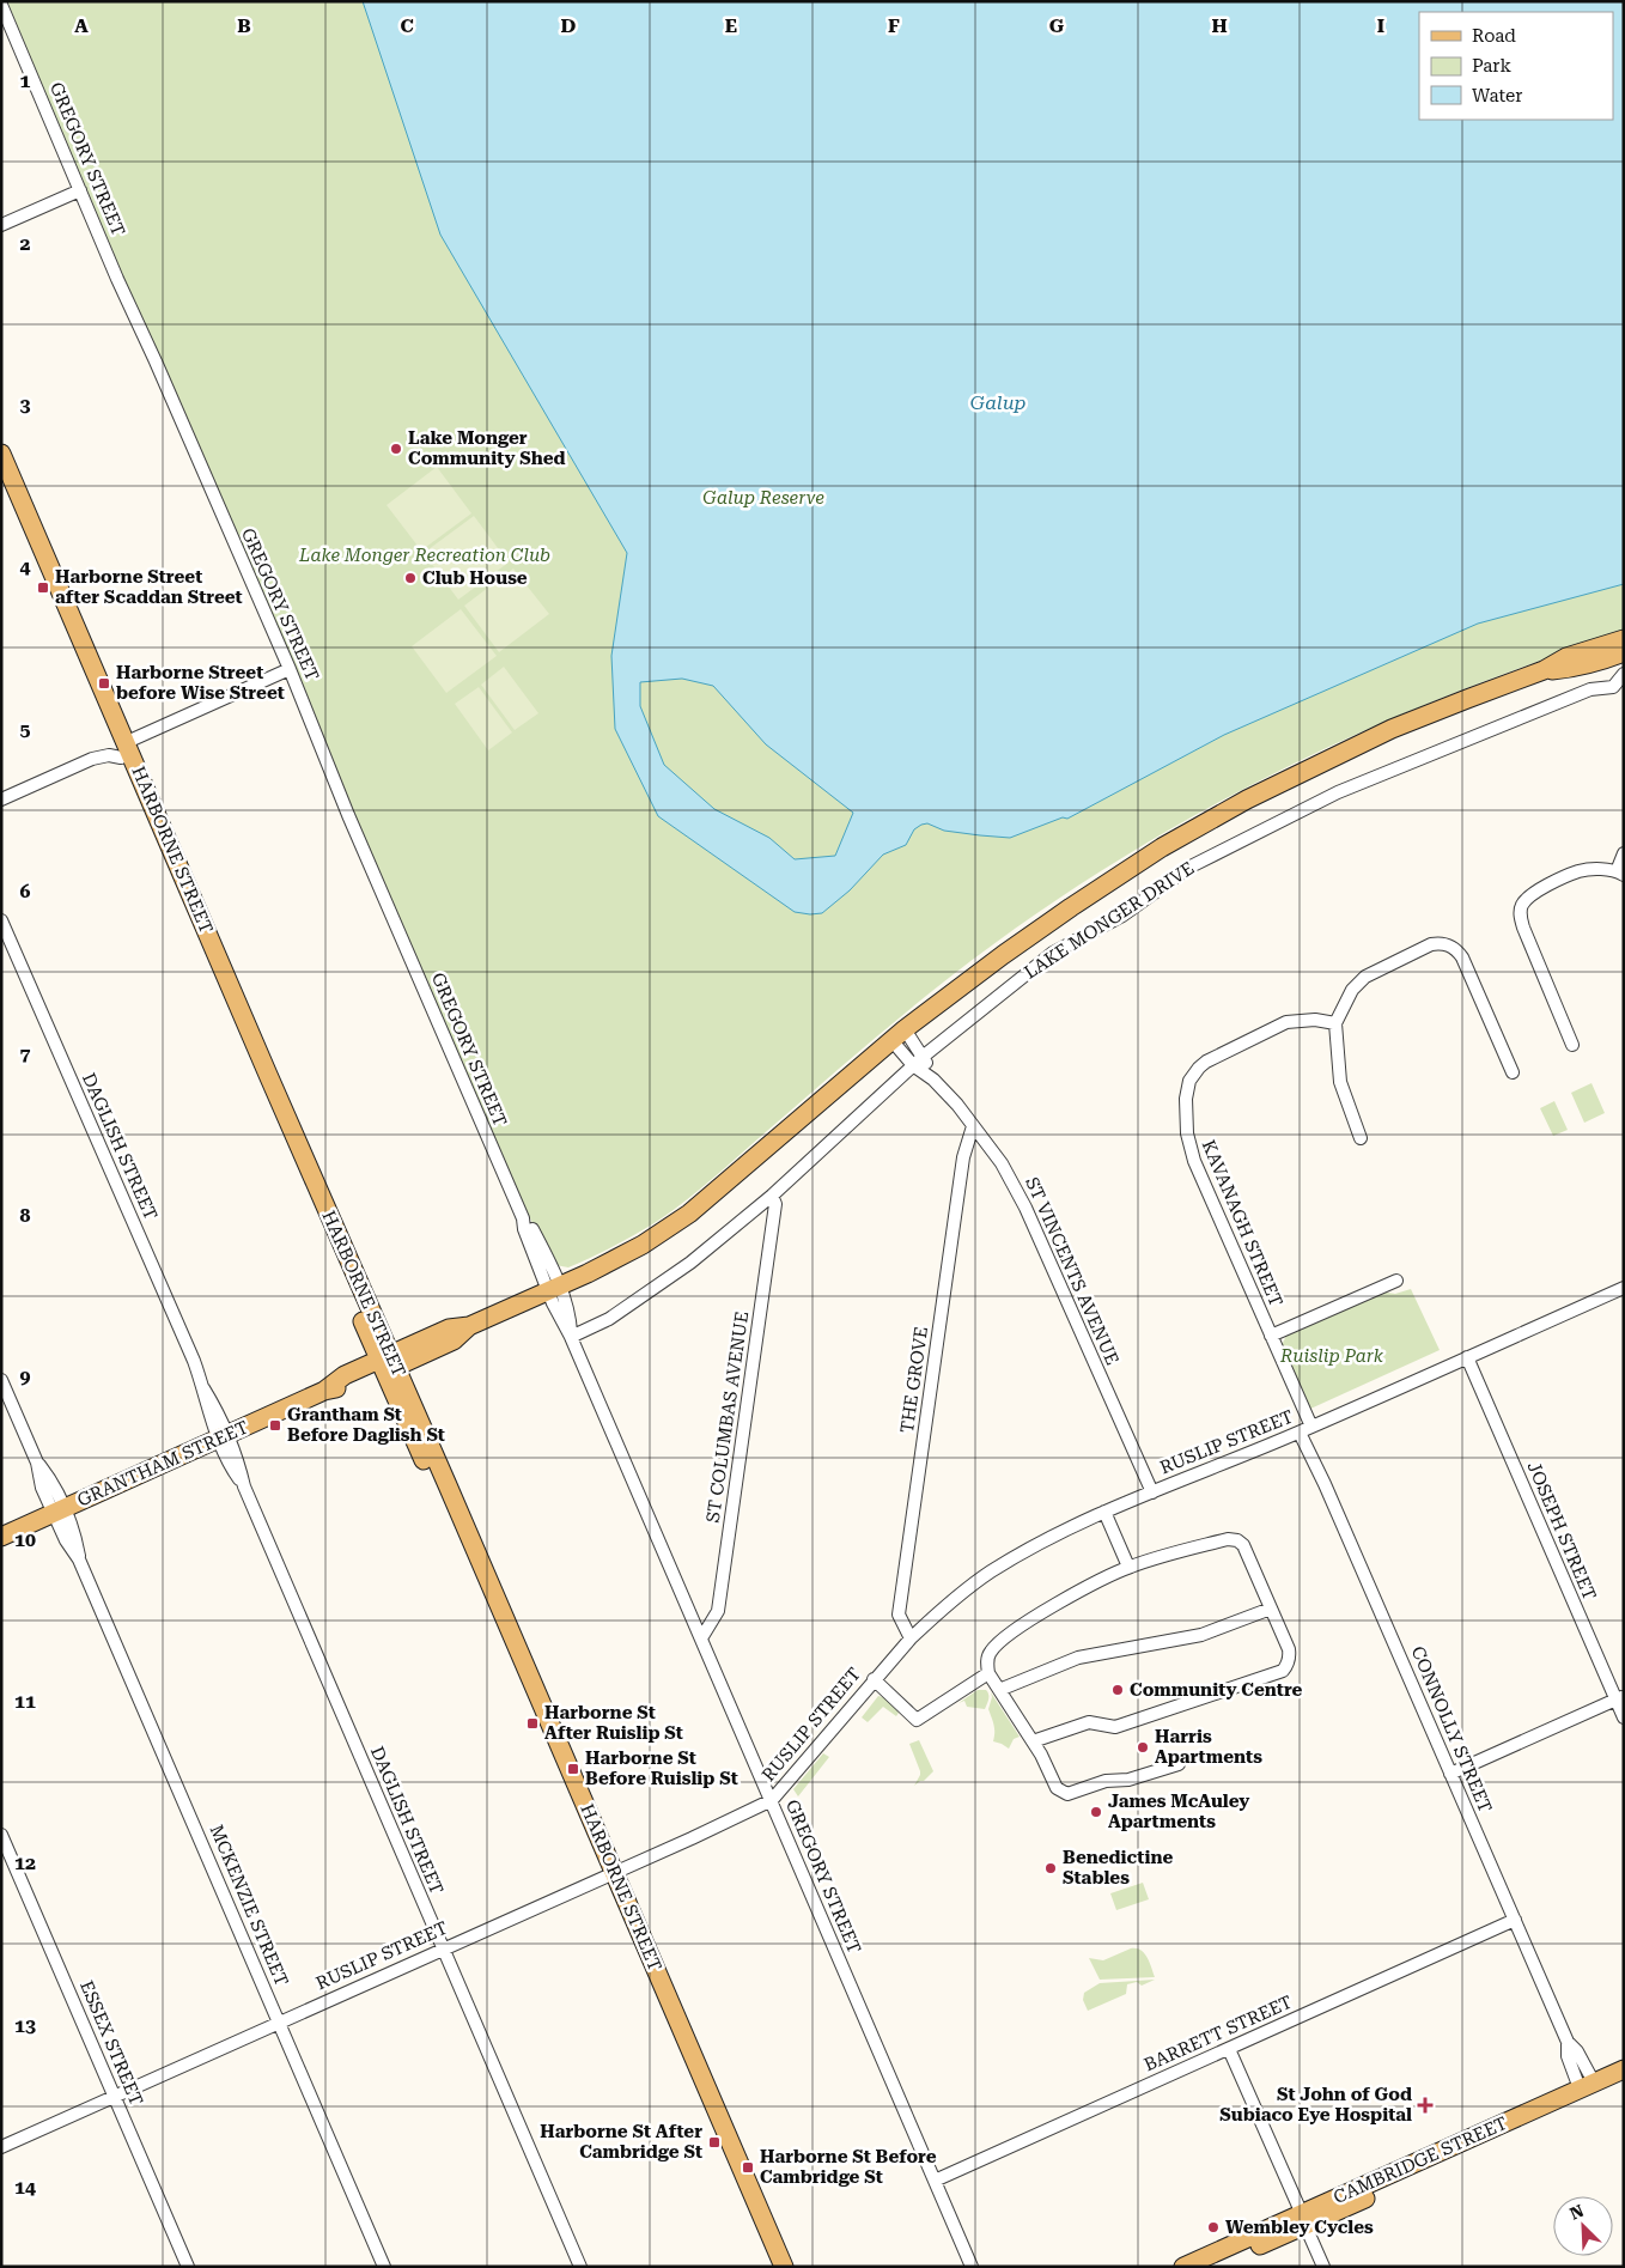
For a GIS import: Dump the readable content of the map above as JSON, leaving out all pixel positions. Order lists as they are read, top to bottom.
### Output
{
  "streets": {
    "main road": [
      "HARBORNE STREET",
      "LAKE MONGER DRIVE",
      "GRANTHAM STREET",
      "CAMBRIDGE STREET"
    ],
    "street": [
      "GREGORY STREET",
      "DAGLISH STREET",
      "KAVANAGH STREET",
      "ST VINCENTS AVENUE",
      "THE GROVE",
      "ST COLUMBAS AVENUE",
      "RUSLIP STREET",
      "JOSEPH STREET",
      "CONNOLLY STREET",
      "MCKENZIE STREET",
      "BARRETT STREET",
      "ESSEX STREET"
    ]
  },
  "crossings": [
    ["GREGORY STREET", "LAKE MONGER DRIVE"],
    ["GREGORY STREET", "ST COLUMBAS AVENUE"],
    ["GREGORY STREET", "RUSLIP STREET"],
    ["GREGORY STREET", "GRANTHAM STREET"],
    ["GREGORY STREET", "BARRETT STREET"],
    ["HARBORNE STREET", "RUSLIP STREET"],
    ["HARBORNE STREET", "GRANTHAM STREET"],
    ["LAKE MONGER DRIVE", "ST VINCENTS AVENUE"],
    ["LAKE MONGER DRIVE", "ST COLUMBAS AVENUE"],
    ["LAKE MONGER DRIVE", "GRANTHAM STREET"],
    ["DAGLISH STREET", "RUSLIP STREET"],
    ["DAGLISH STREET", "GRANTHAM STREET"],
    ["KAVANAGH STREET", "RUSLIP STREET"],
    ["KAVANAGH STREET", "CONNOLLY STREET"],
    ["ST VINCENTS AVENUE", "THE GROVE"],
    ["ST VINCENTS AVENUE", "RUSLIP STREET"],
    ["THE GROVE", "RUSLIP STREET"],
    ["RUSLIP STREET", "JOSEPH STREET"],
    ["RUSLIP STREET", "CONNOLLY STREET"],
    ["RUSLIP STREET", "MCKENZIE STREET"],
    ["RUSLIP STREET", "ESSEX STREET"],
    ["GRANTHAM STREET", "MCKENZIE STREET"],
    ["CONNOLLY STREET", "BARRETT STREET"],
    ["CONNOLLY STREET", "CAMBRIDGE STREET"]
  ],
  "water": ["Galup"],
  "parks": ["Galup Reserve", "Lake Monger Recreation Club", "Ruislip Park"],
  "places": {
    "other": [
      "Lake Monger Community Shed",
      "Club House",
      "Community Centre",
      "Harris Apartments",
      "James McAuley Apartments",
      "Benedictine Stables",
      "Wembley Cycles"
    ],
    "transit": [
      "Harborne Street after Scaddan Street",
      "Harborne Street before Wise Street",
      "Grantham St Before Daglish St",
      "Harborne St After Ruislip St",
      "Harborne St Before Ruislip St",
      "Harborne St After Cambridge St",
      "Harborne St Before Cambridge St"
    ],
    "health": ["St John of God Subiaco Eye Hospital"]
  },
  "legend": ["Road", "Park", "Water"],
  "north": "top left",
  "grid": {
    "columns": [
      "A",
      "B",
      "C",
      "D",
      "E",
      "F",
      "G",
      "H",
      "I"
    ],
    "rows": [
      "1",
      "2",
      "3",
      "4",
      "5",
      "6",
      "7",
      "8",
      "9",
      "10",
      "11",
      "12",
      "13",
      "14"
    ]
  }
}
